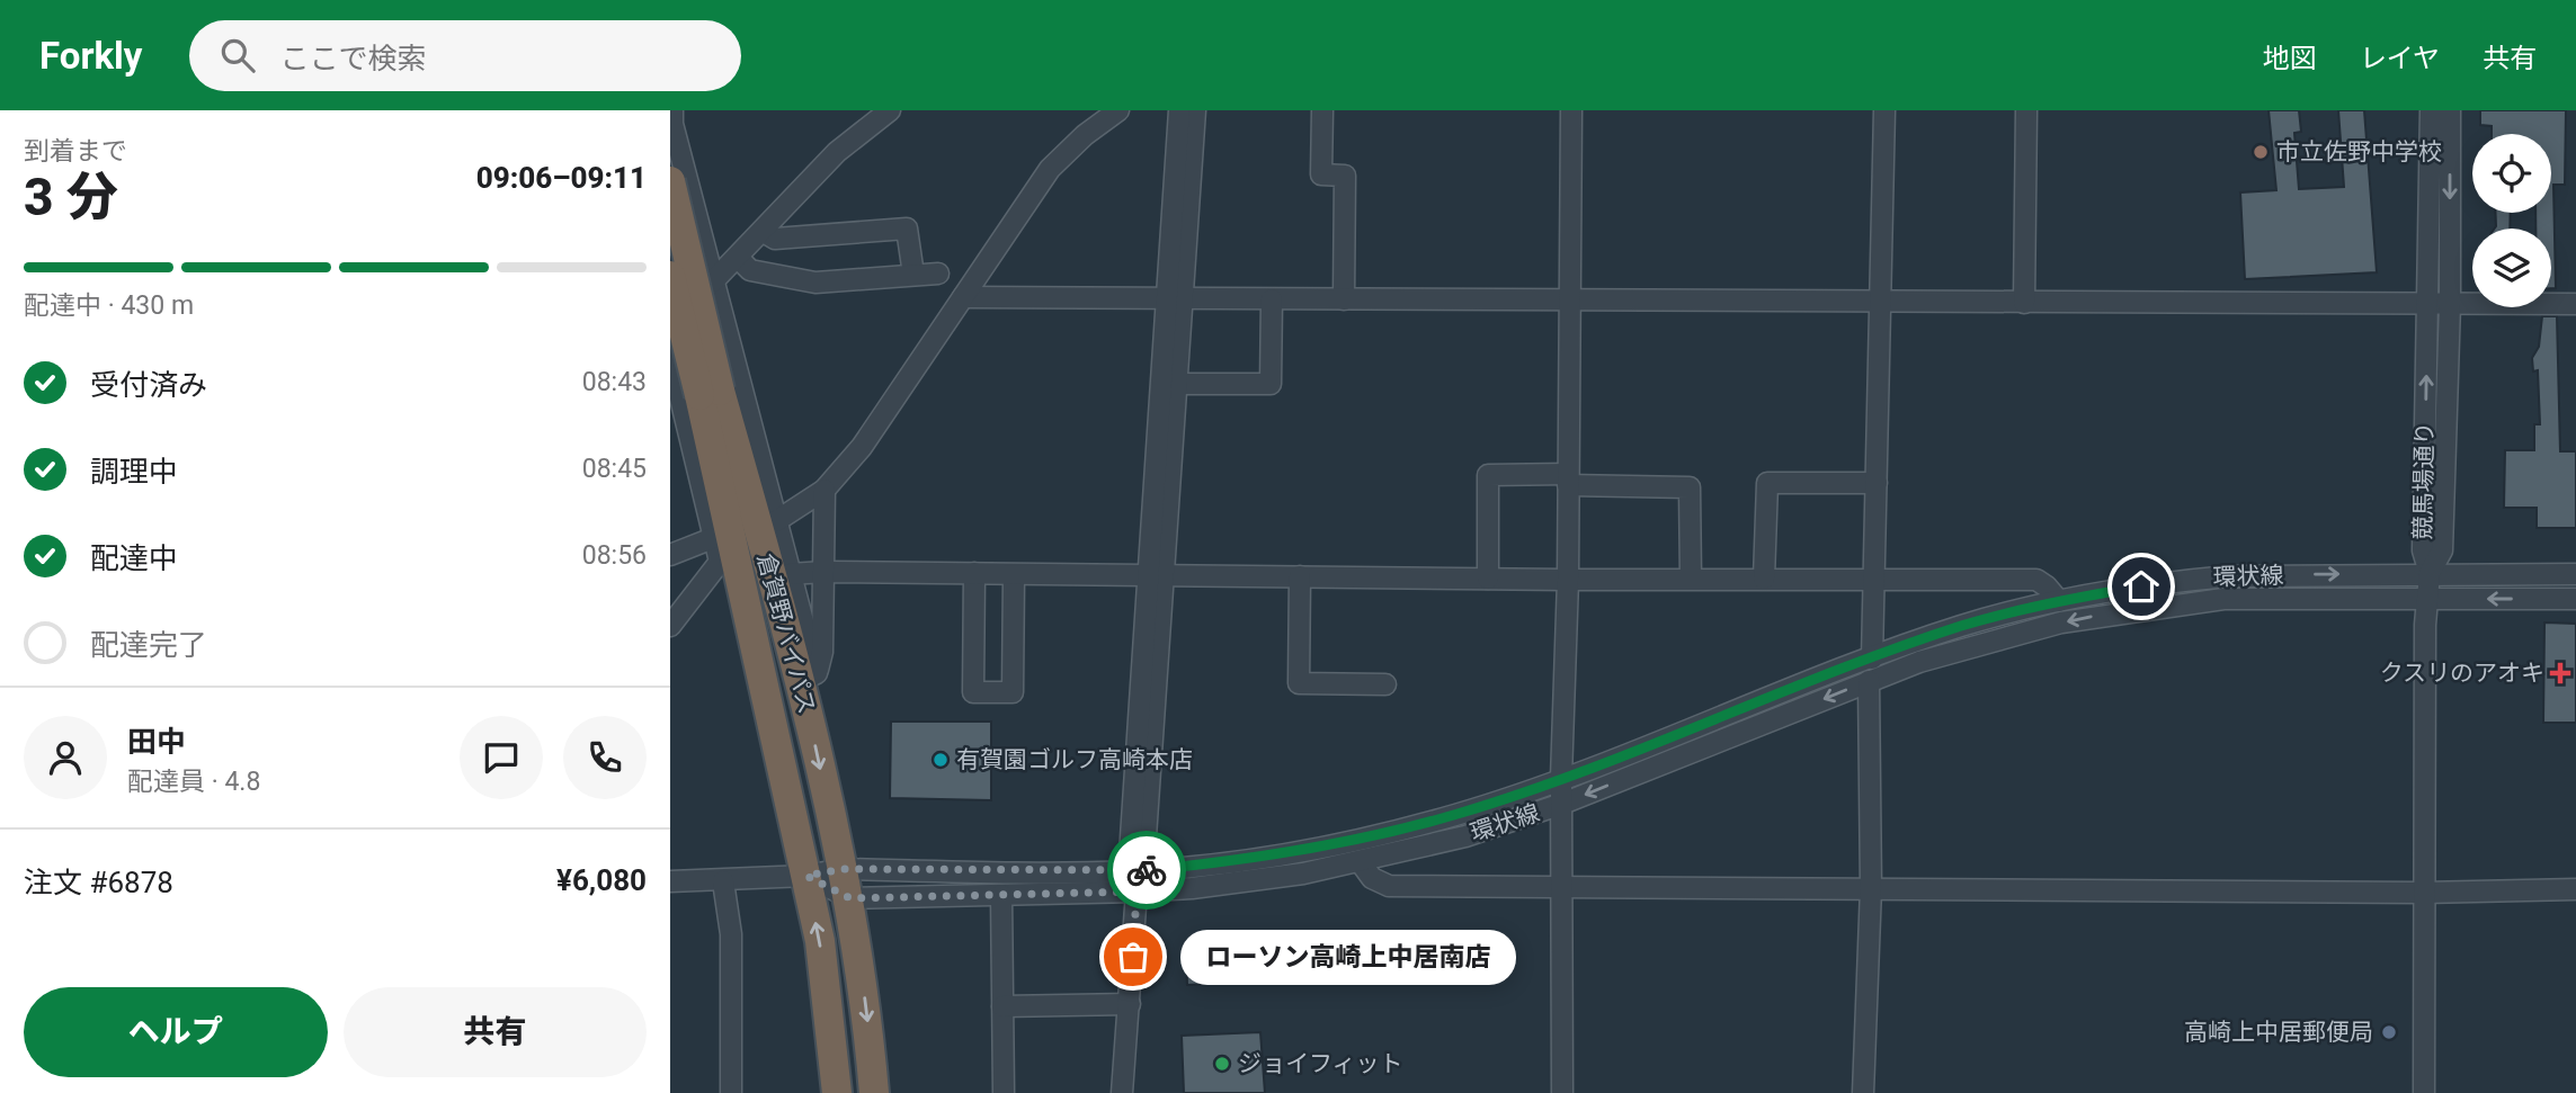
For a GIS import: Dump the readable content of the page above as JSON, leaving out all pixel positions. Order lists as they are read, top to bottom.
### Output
{
  "streets": {
    "highway": ["倉賀野バイパス"],
    "street": ["競馬場通り", "環状線"]
  },
  "crossings": [
    ["競馬場通り", "環状線"],
    ["環状線", "倉賀野バイパス"]
  ],
  "places": {
    "other": [
      "市立佐野中学校",
      "有賀園ゴルフ高崎本店",
      "ローソン高崎上中居南店",
      "高崎上中居郵便局",
      "ジョイフィット"
    ],
    "health": ["クスリのアオキ"]
  },
  "page": {
    "header": "Forkly",
    "search": "ここで検索",
    "nav": ["地図", "レイヤ", "共有"],
    "heading": ["3 分", "到着まで", "09:06–09:11"],
    "panel": [
      "田中",
      "配達員 · 4.8",
      "注文 #6878",
      "¥6,080"
    ],
    "bar": "配達中 · 430 m",
    "list": [
      ["受付済み", "08:43"],
      ["調理中", "08:45"],
      ["配達中", "08:56"],
      "配達完了"
    ],
    "bubble": "ローソン高崎上中居南店",
    "buttons": ["ヘルプ", "共有"]
  }
}
